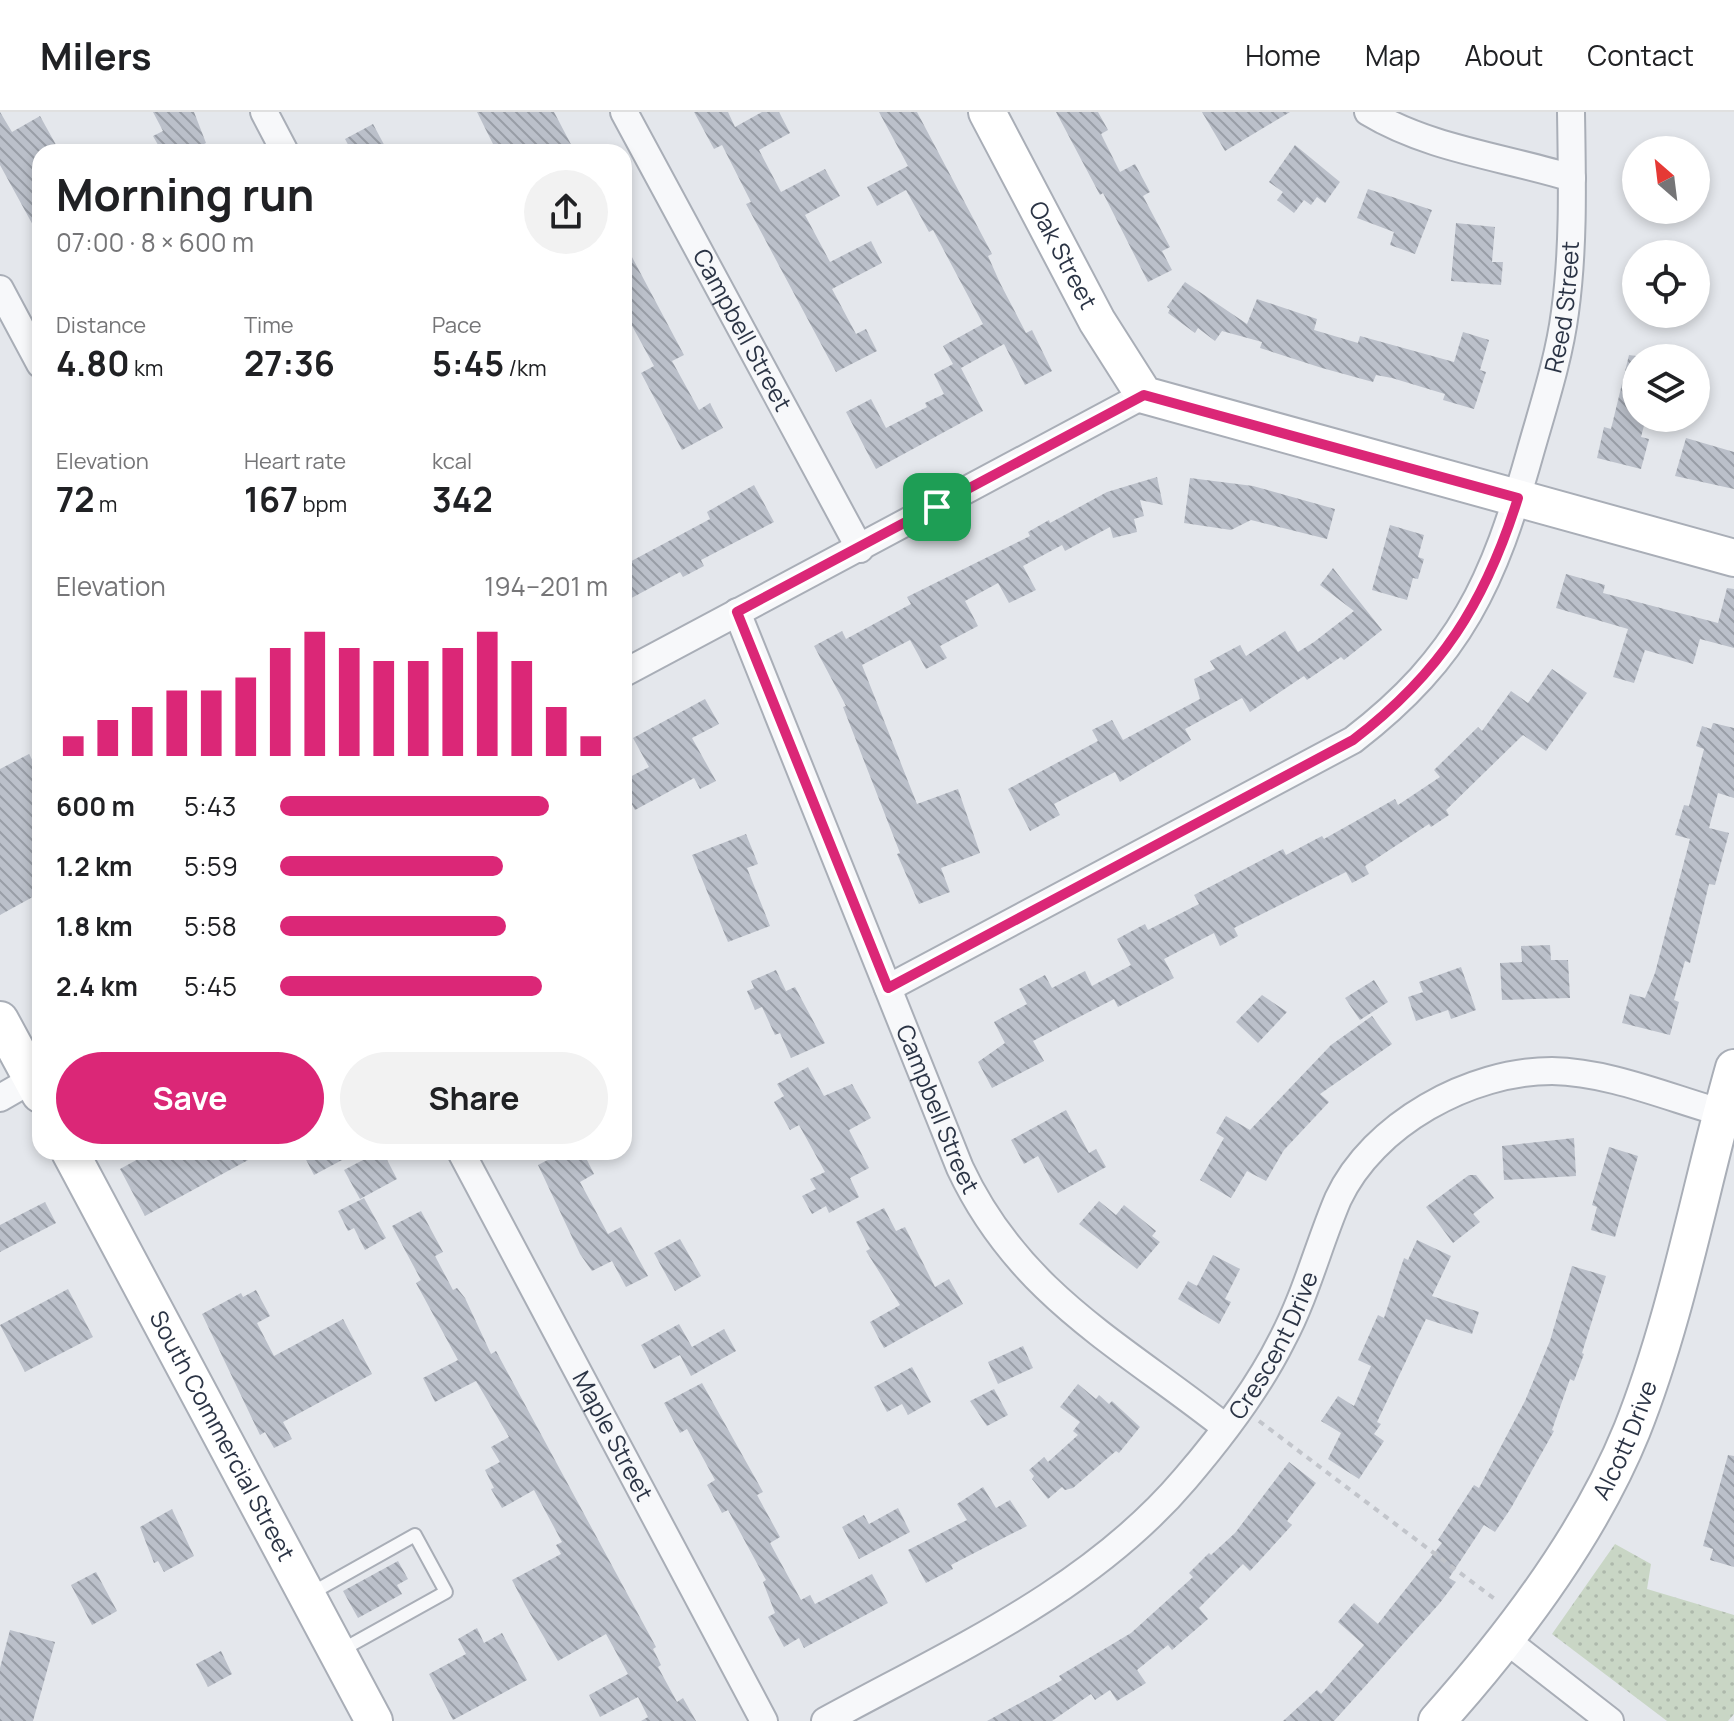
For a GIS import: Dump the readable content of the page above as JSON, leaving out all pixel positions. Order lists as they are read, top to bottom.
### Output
{
  "streets": {
    "street": [
      "Oak Street",
      "Reed Street",
      "Campbell Street",
      "Crescent Drive",
      "Maple Street",
      "South Commercial Street",
      "Alcott Drive"
    ]
  },
  "crossings": [
    ["Reed Street", "Campbell Street"],
    ["Campbell Street", "Crescent Drive"],
    ["Crescent Drive", "Alcott Drive"]
  ],
  "north": "top left",
  "page": {
    "header": "Milers",
    "nav": [
      "Home",
      "Map",
      "About",
      "Contact"
    ],
    "heading": ["Morning run", "07:00 · 8 × 600 m"],
    "stats": [
      ["Distance", "4.80 km"],
      ["Time", "27:36"],
      ["Pace", "5:45 /km"],
      ["Elevation", "72 m"],
      ["Heart rate", "167 bpm"],
      ["kcal", "342"]
    ],
    "chart": ["Elevation", "194–201 m"],
    "list": [
      {
        "name": "600 m",
        "note": "5:43"
      },
      {
        "name": "1.2 km",
        "note": "5:59"
      },
      {
        "name": "1.8 km",
        "note": "5:58"
      },
      {
        "name": "2.4 km",
        "note": "5:45"
      }
    ],
    "buttons": ["Save", "Share"]
  }
}
